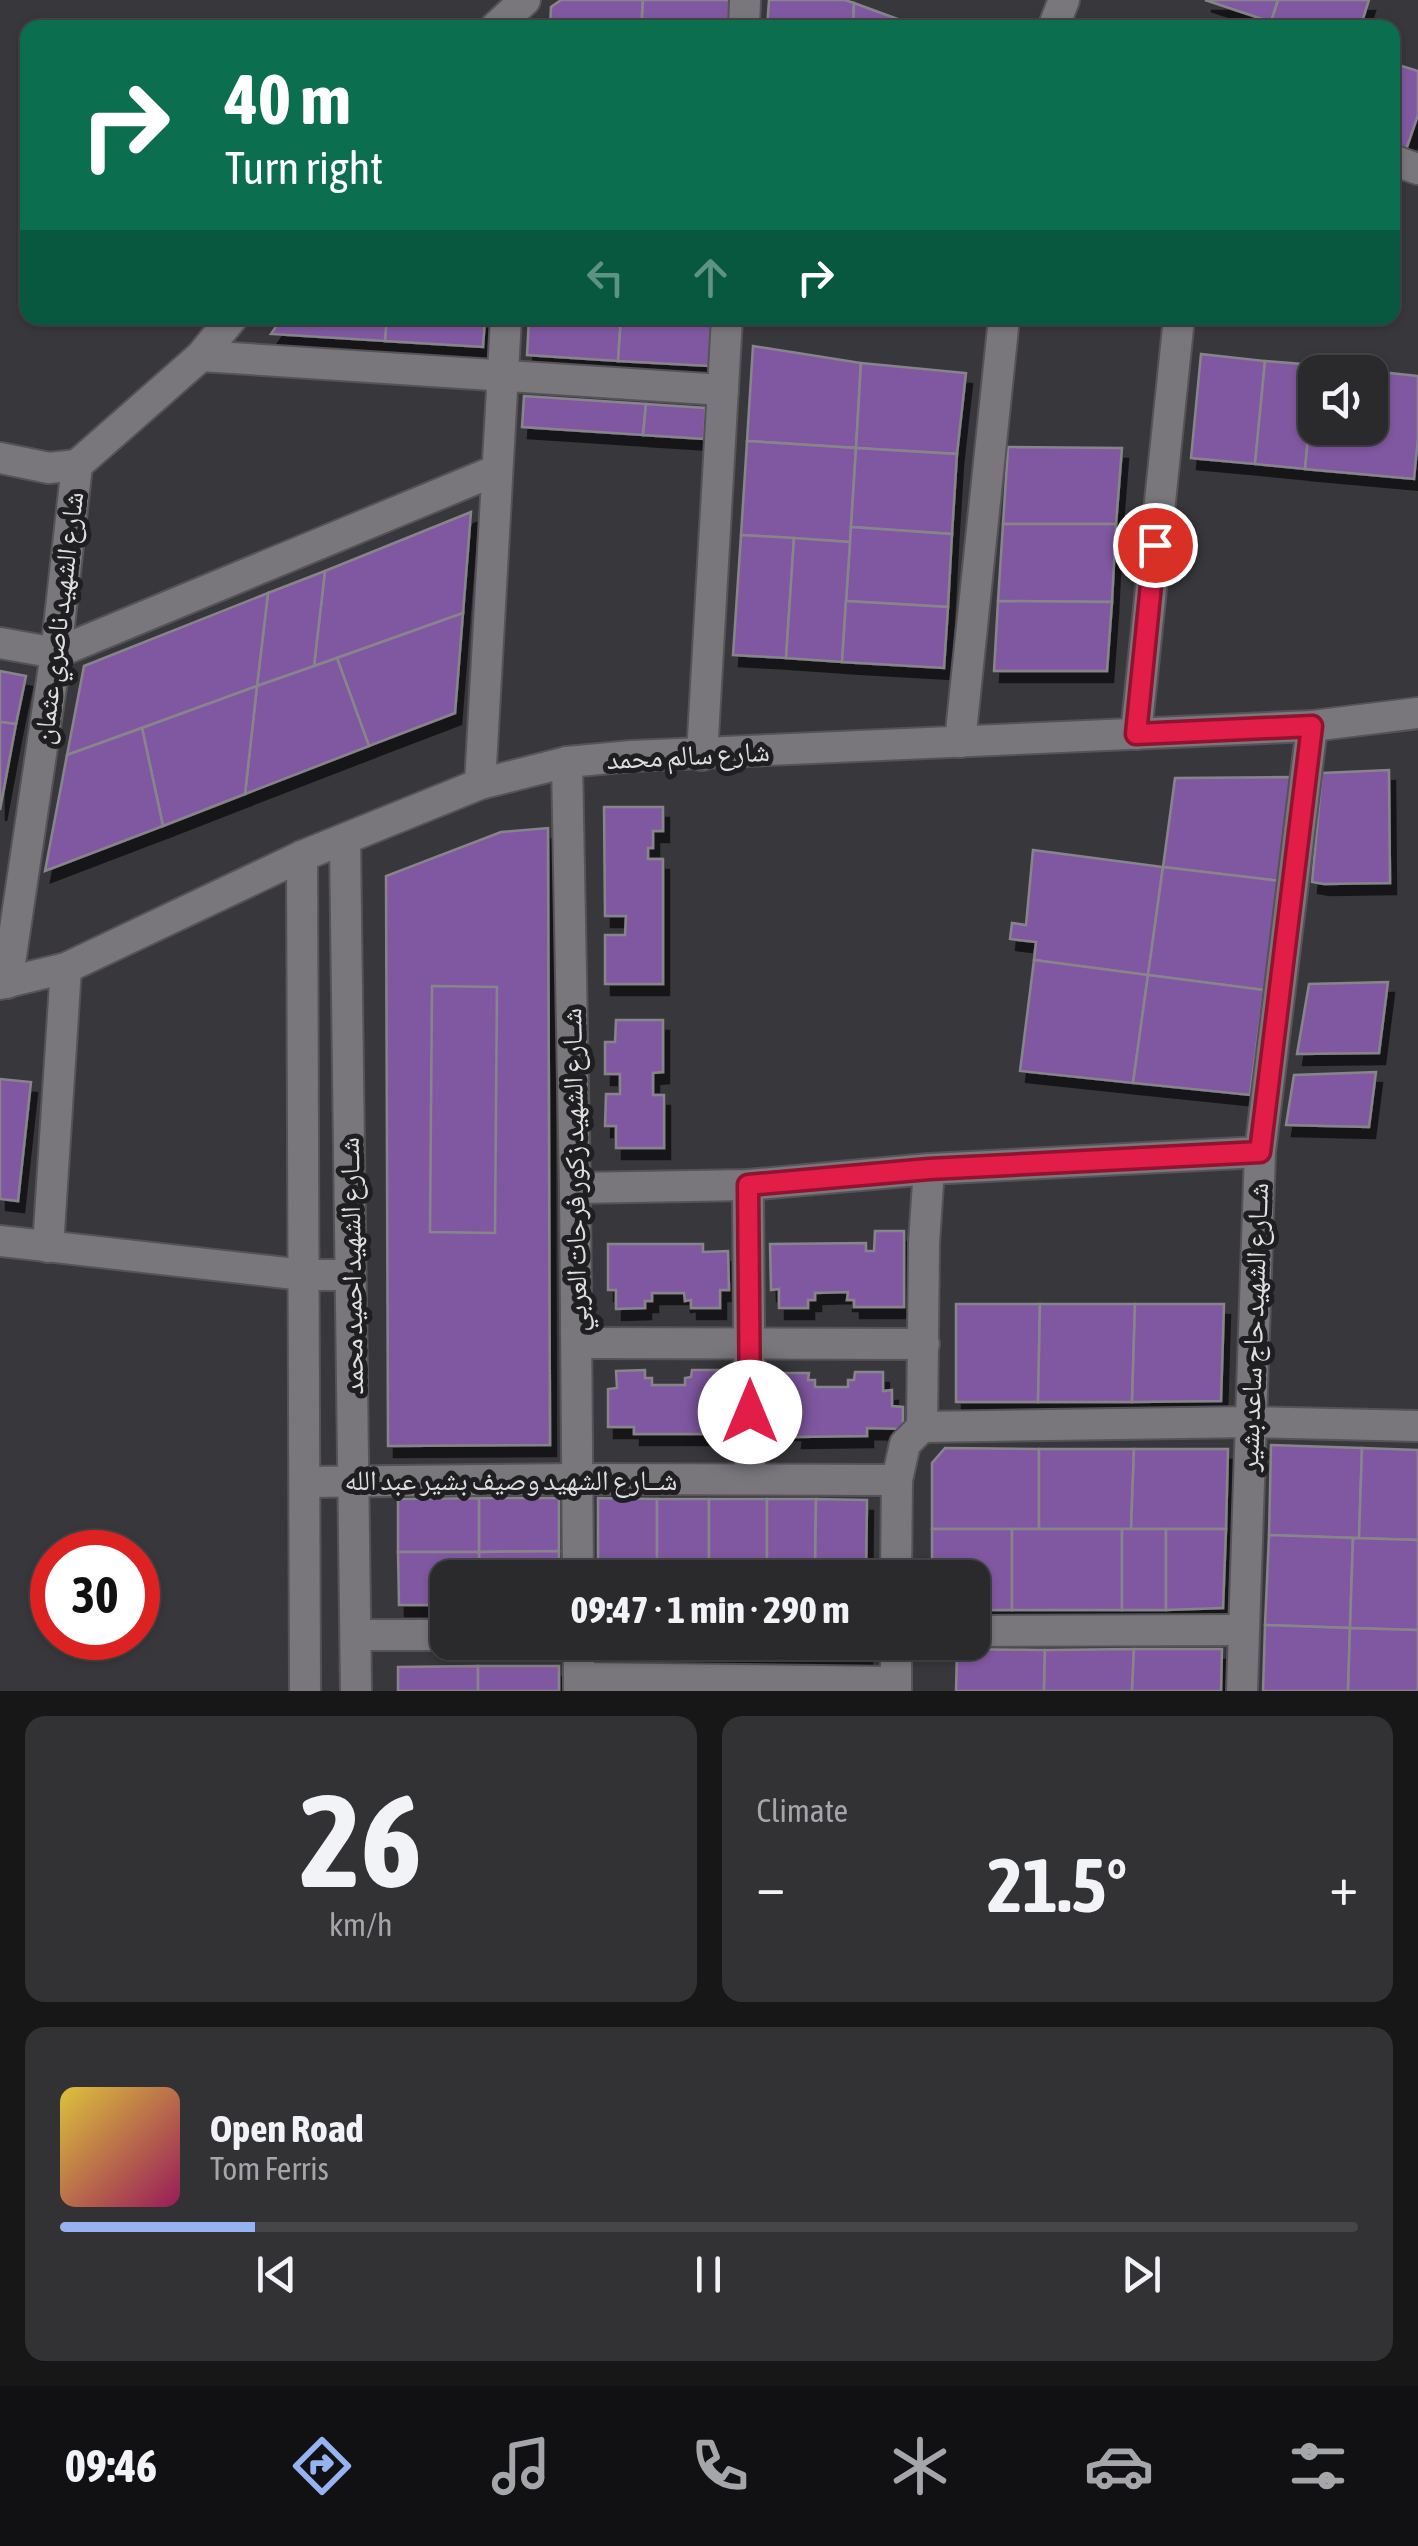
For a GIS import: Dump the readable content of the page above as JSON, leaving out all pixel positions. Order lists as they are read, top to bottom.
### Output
{
  "streets": {
    "street": [
      "شارع الشهيد ناصري عثمان",
      "شارع سالم محمد",
      "شــارع الشهيد زكور فرحات العربي",
      "شــارع الشهيد احميد محمد",
      "شــارع الشهيد حاج ساعد بشير",
      "شــارع الشهيد وصيف بشير عبد الله"
    ]
  },
  "crossings": [
    ["شارع الشهيد ناصري عثمان", "شارع سالم محمد"],
    ["شارع سالم محمد", "شــارع الشهيد زكور فرحات العربي"],
    ["شارع سالم محمد", "شــارع الشهيد احميد محمد"],
    ["شارع سالم محمد", "شــارع الشهيد حاج ساعد بشير"],
    ["شــارع الشهيد زكور فرحات العربي", "شــارع الشهيد وصيف بشير عبد الله"],
    ["شــارع الشهيد احميد محمد", "شــارع الشهيد وصيف بشير عبد الله"]
  ],
  "page": {
    "turn": ["40 m", "Turn right"],
    "limit": "30",
    "trip": "09:47 · 1 min · 290 m",
    "tile": [
      ["26", "km/h"],
      "Climate"
    ],
    "heat": ["−", "21.5°", "+"],
    "song": ["Open Road", "Tom Ferris"],
    "tabs": "09:46"
  }
}
